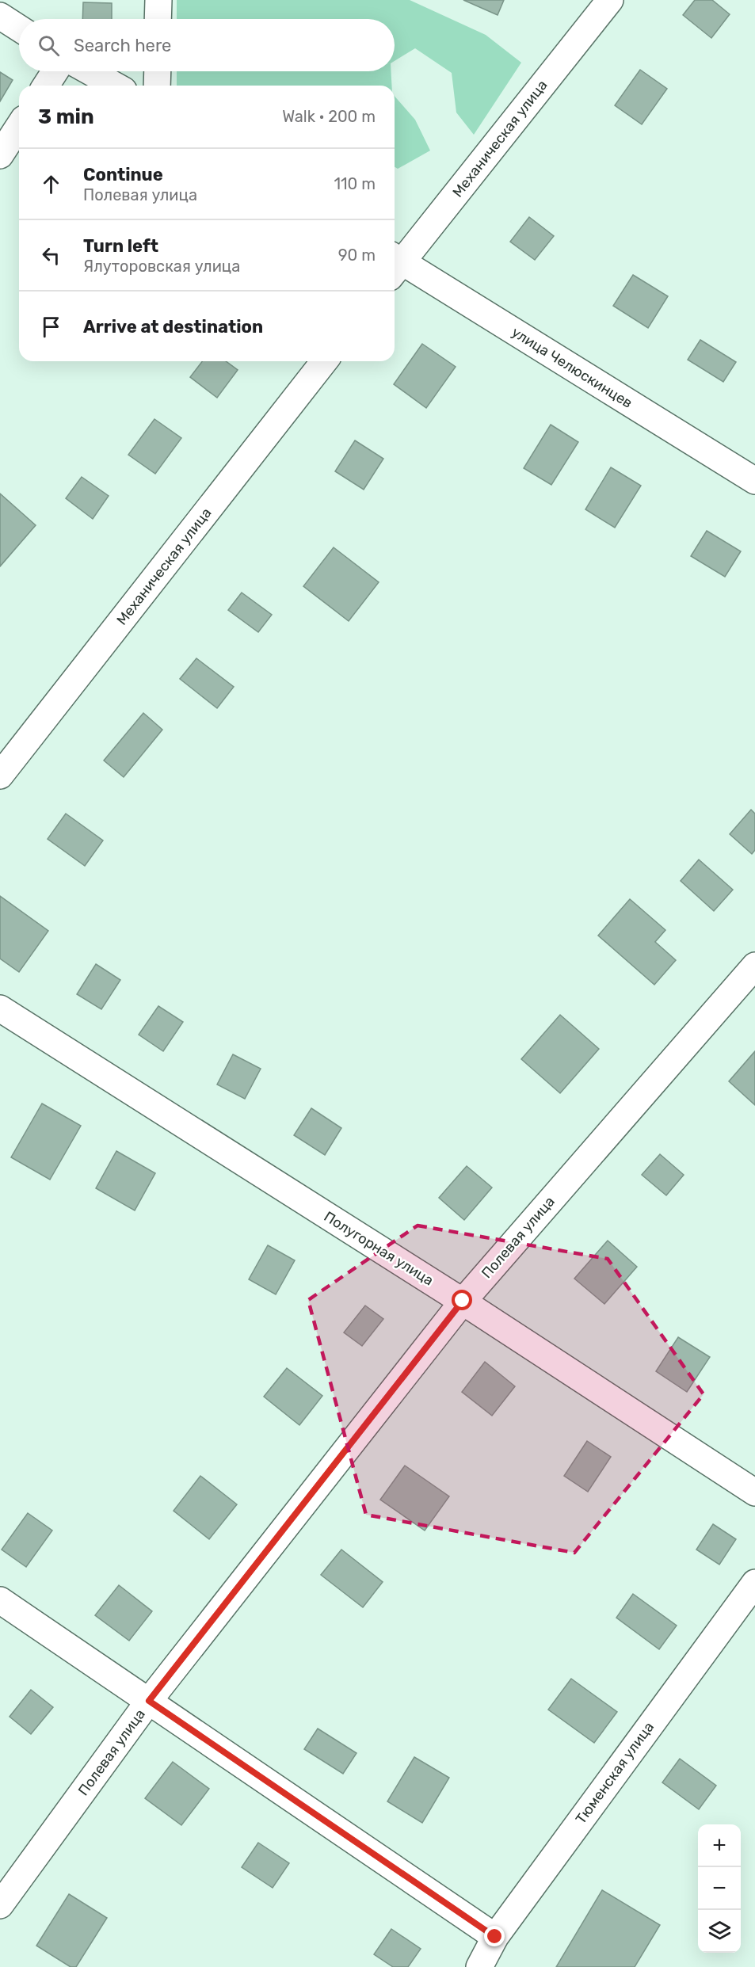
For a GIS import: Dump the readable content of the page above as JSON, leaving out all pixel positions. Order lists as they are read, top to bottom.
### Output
{
  "streets": {
    "street": [
      "Механическая улица",
      "улица Челюскинцев",
      "Полевая улица",
      "Полугорная улица",
      "Тюменская улица"
    ]
  },
  "crossings": [
    ["Полевая улица", "Полугорная улица"]
  ],
  "page": {
    "search": "Search here",
    "heading": ["3 min", "Walk · 200 m"],
    "list": [
      ["Continue", "Полевая улица", "110 m"],
      ["Turn left", "Ялуторовская улица", "90 m"],
      "Arrive at destination"
    ],
    "map_buttons": ["+", "−"]
  }
}
